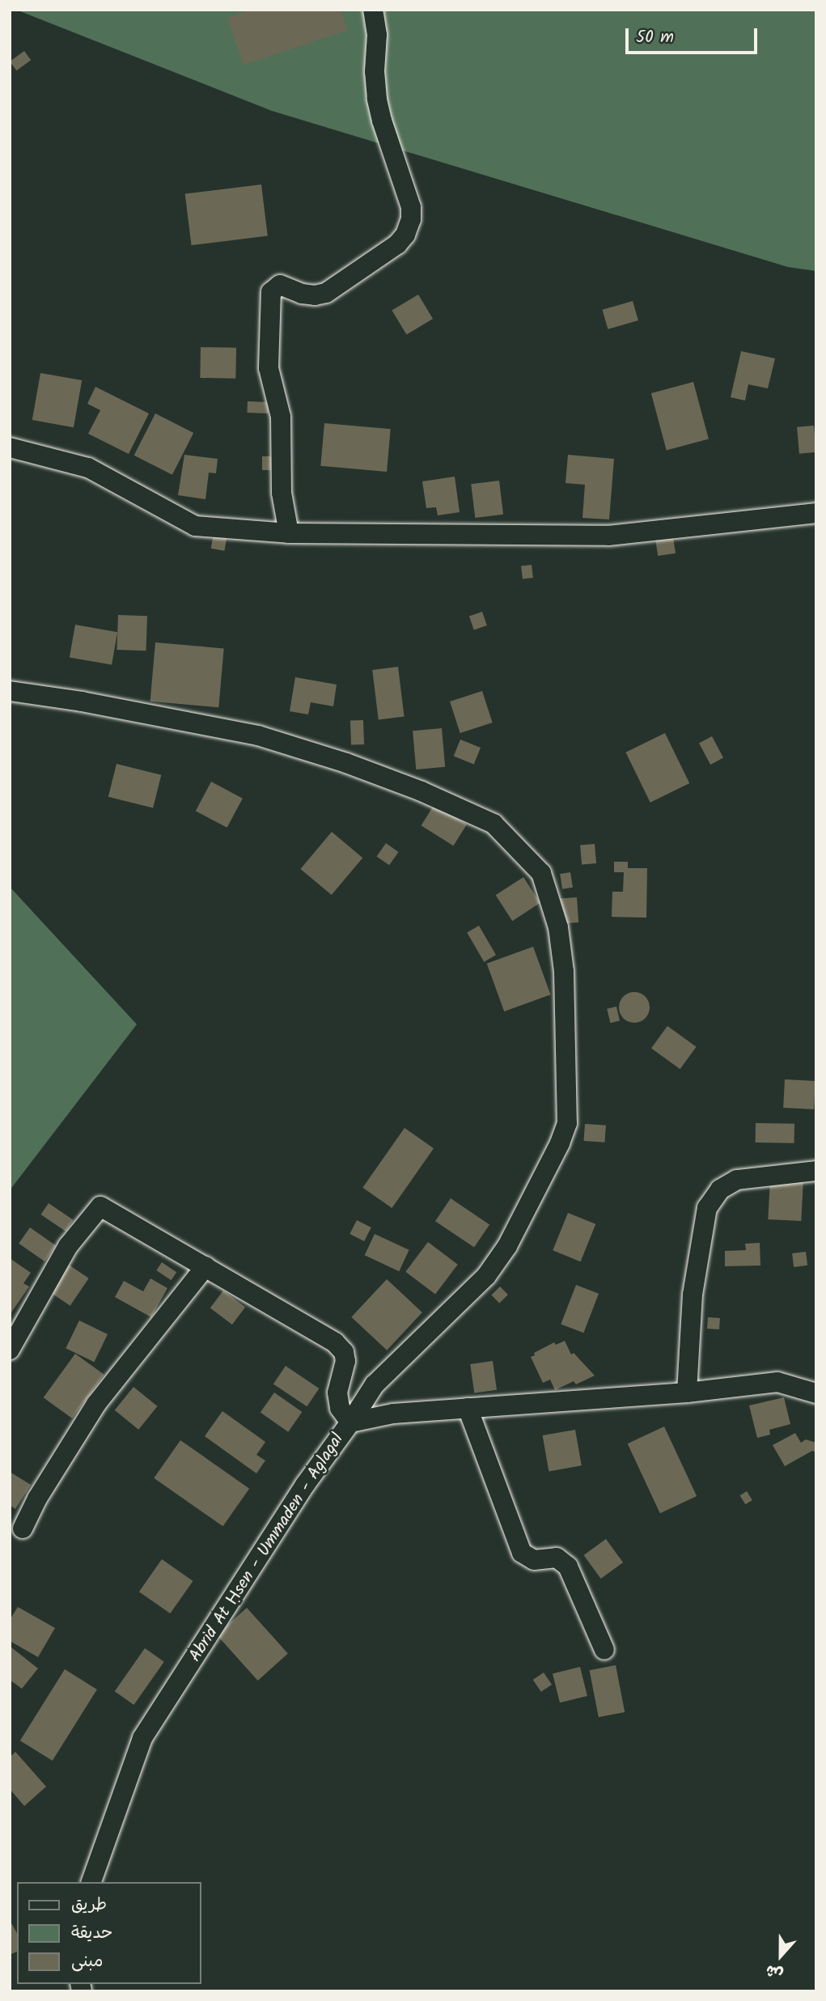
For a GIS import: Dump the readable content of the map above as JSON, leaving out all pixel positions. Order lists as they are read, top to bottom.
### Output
{
  "streets": {
    "street": ["Abrid At Ḥsen - Ummaden - Aglagal"]
  },
  "legend": ["طريق", "حديقة", "مبنى"],
  "scale_bar": "50 m",
  "north": "bottom"
}
